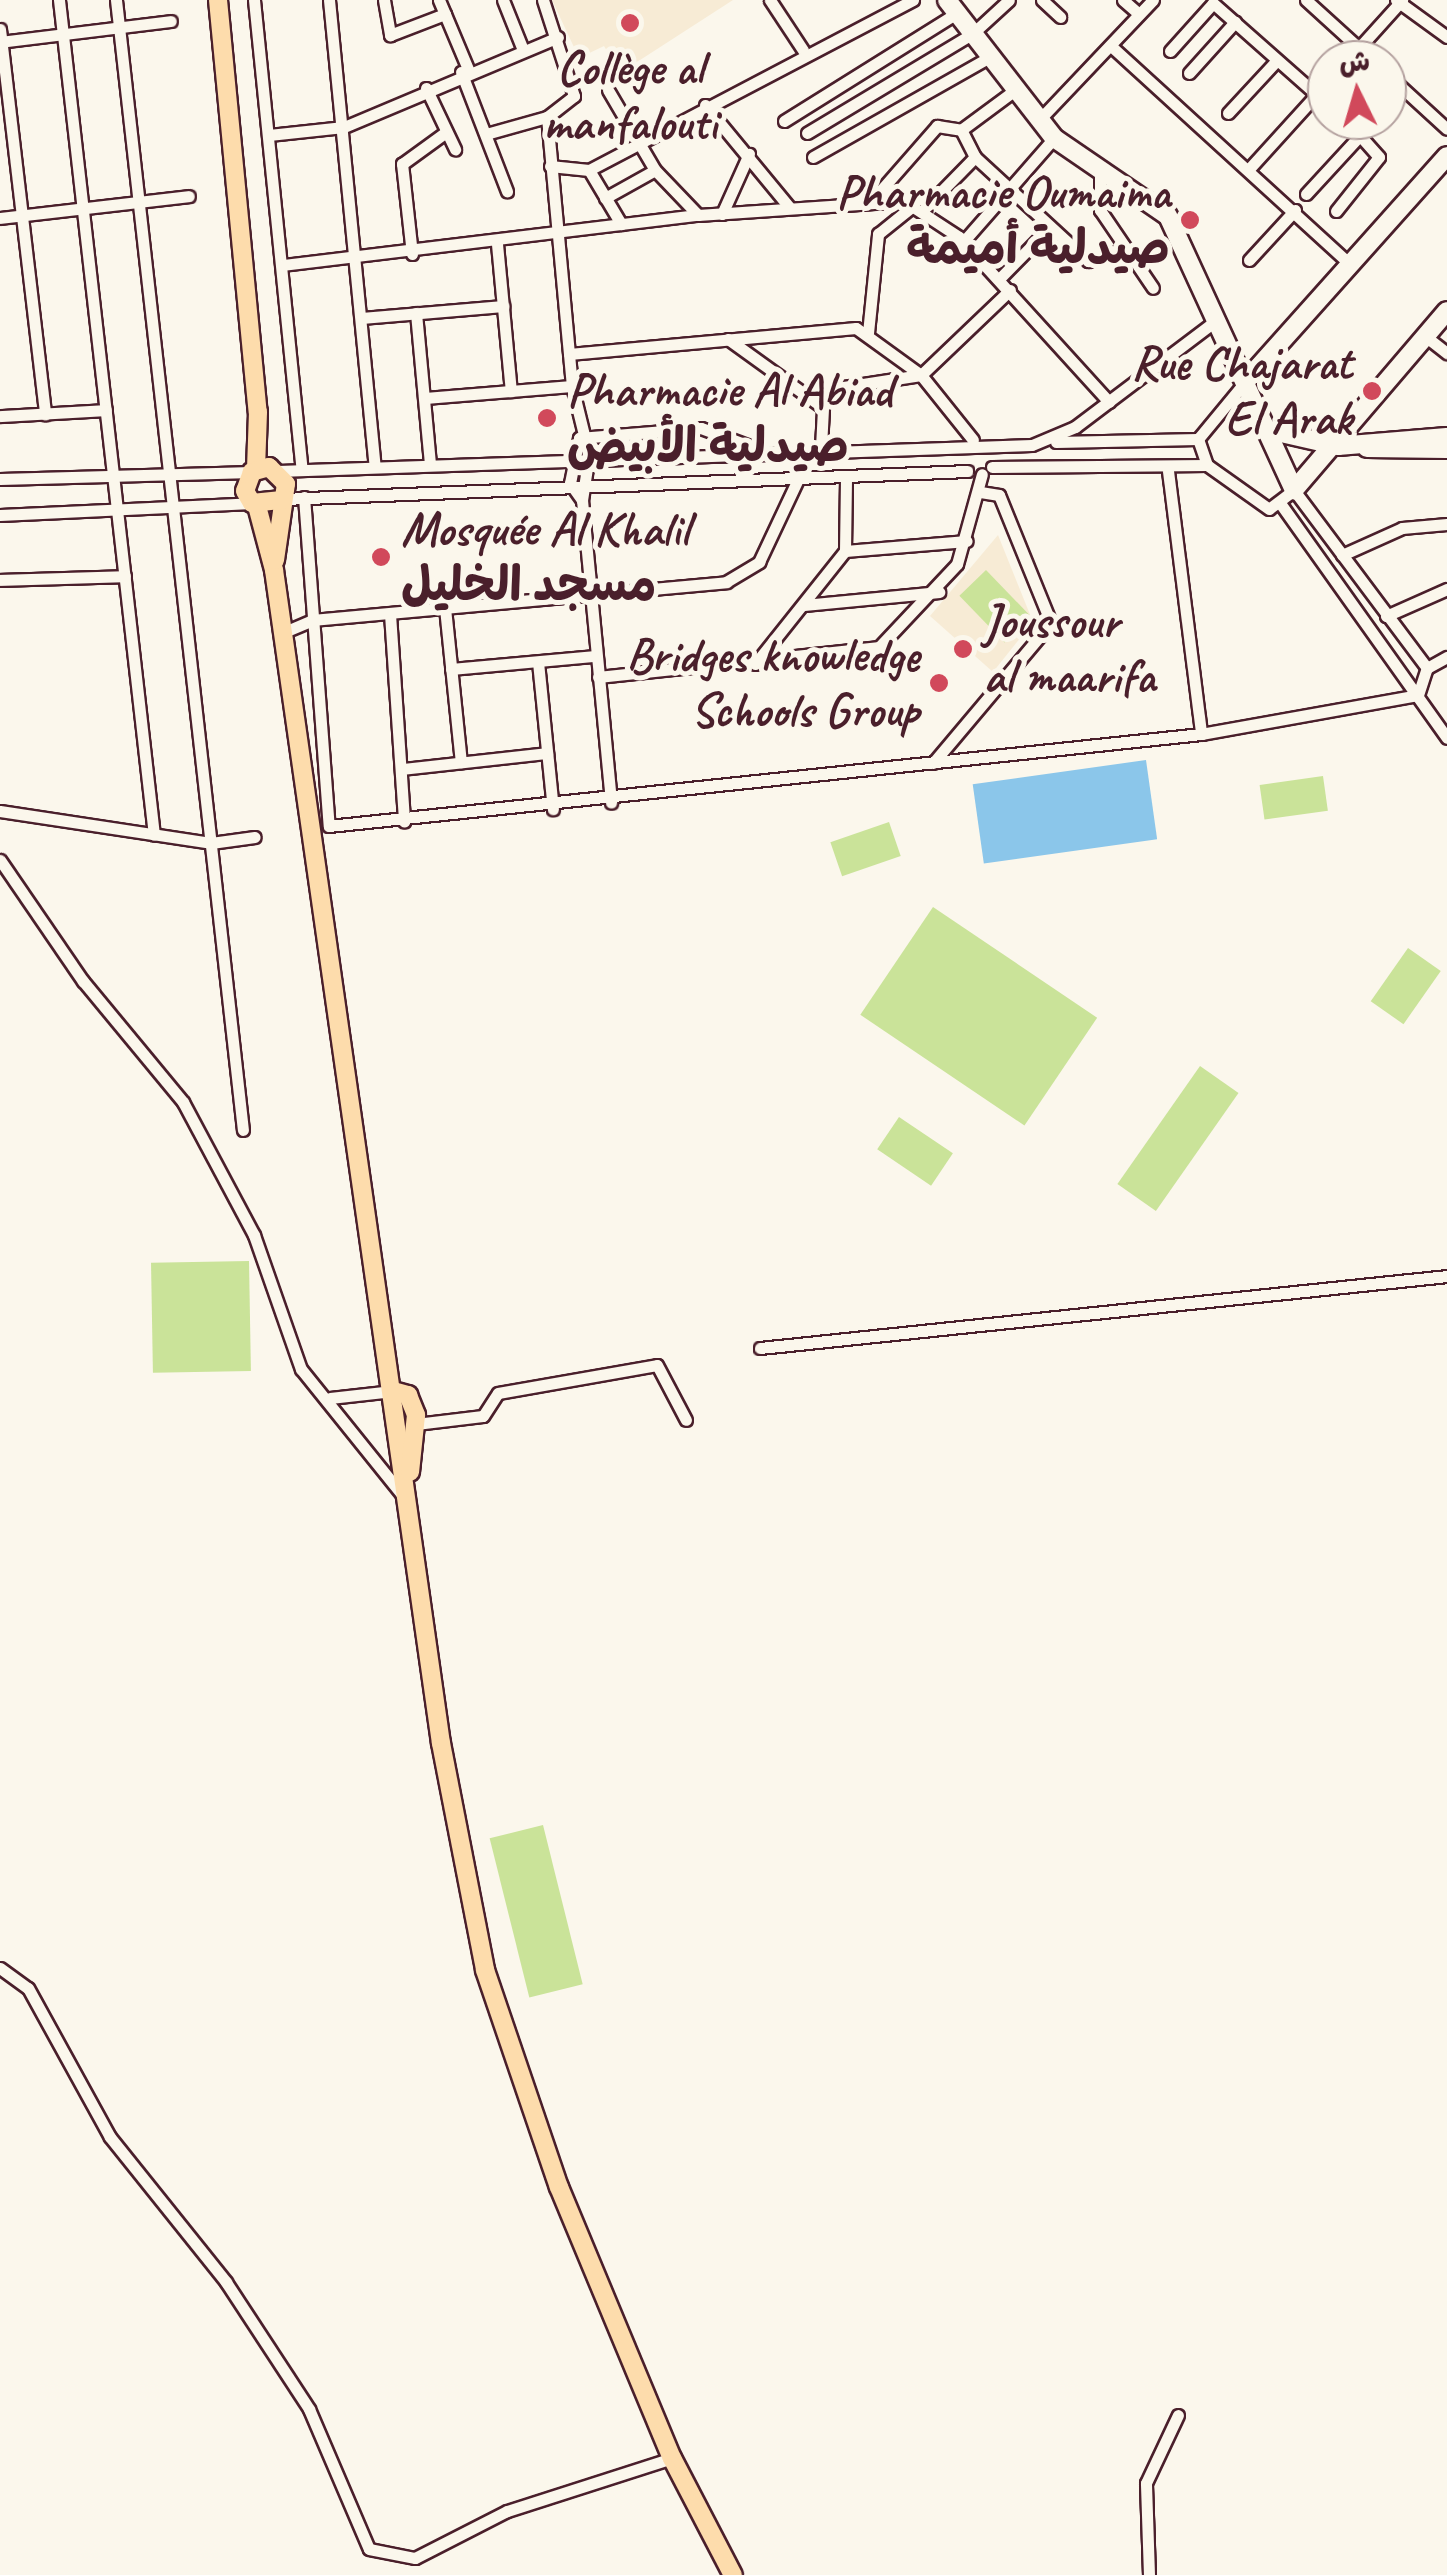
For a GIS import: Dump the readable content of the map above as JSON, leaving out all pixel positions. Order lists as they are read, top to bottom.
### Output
{
  "places": [
    "Collège al manfalouti",
    "Pharmacie Oumaima صيدلية أميمة",
    "Rue Chajarat El Arak",
    "Pharmacie Al Abiad صيدلية الأبيض",
    "Mosquée Al Khalil مسجد الخليل",
    "Joussour al maarifa",
    "Bridges knowledge Schools Group"
  ],
  "north": "top"
}
